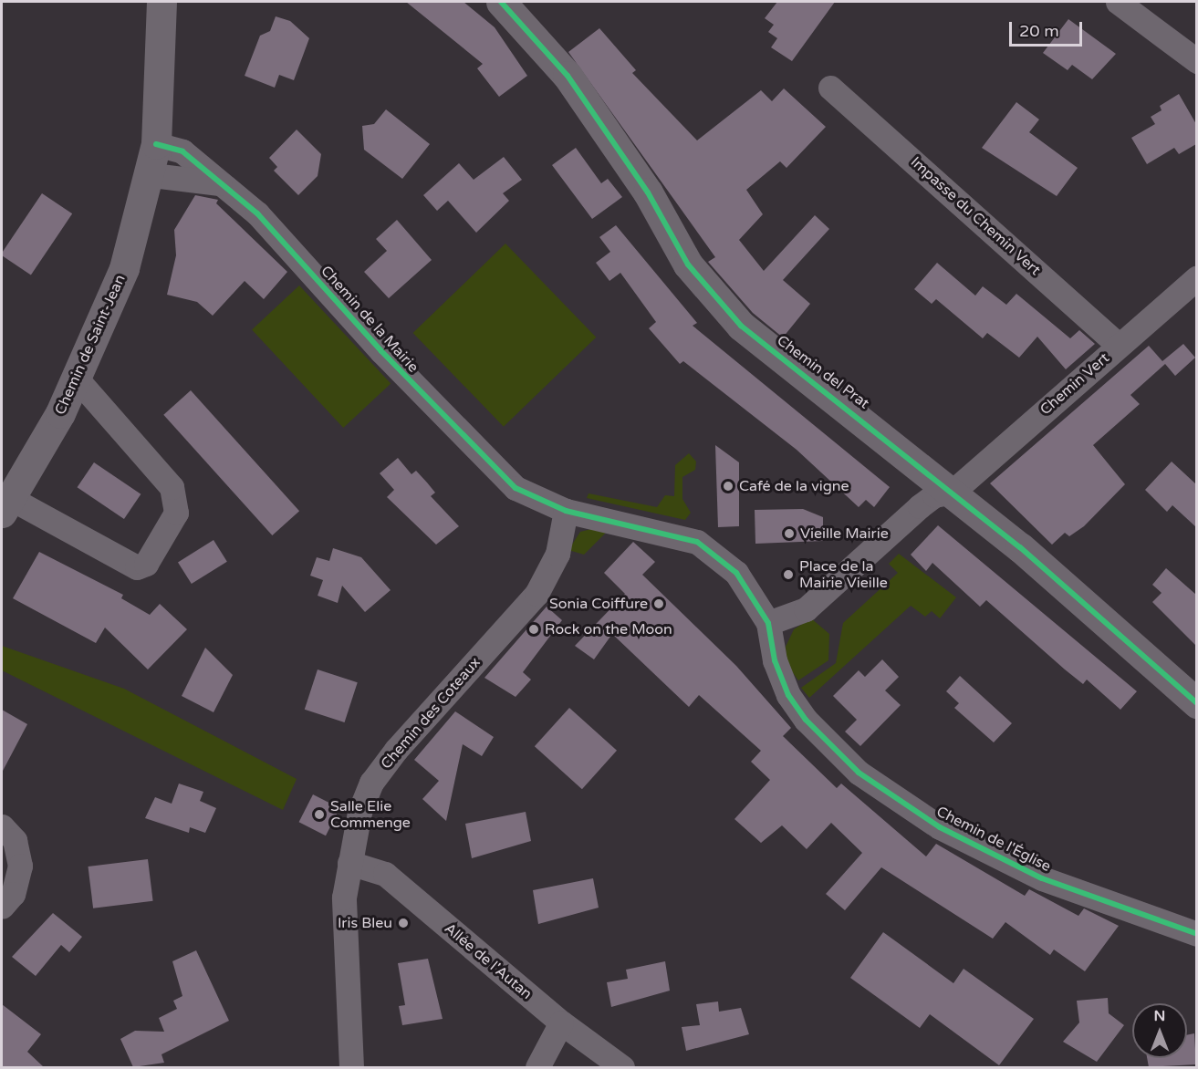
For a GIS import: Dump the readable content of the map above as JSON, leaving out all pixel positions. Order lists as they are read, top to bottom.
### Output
{
  "streets": {
    "street": [
      "Impasse du Chemin Vert",
      "Chemin de la Mairie",
      "Chemin de Saint-Jean",
      "Chemin del Prat",
      "Chemin Vert",
      "Chemin des Coteaux",
      "Chemin de l'Église",
      "Allée de l'Autan"
    ]
  },
  "crossings": [
    ["Impasse du Chemin Vert", "Chemin Vert"],
    ["Chemin de la Mairie", "Chemin de Saint-Jean"],
    ["Chemin de la Mairie", "Chemin des Coteaux"],
    ["Chemin del Prat", "Chemin Vert"],
    ["Chemin des Coteaux", "Allée de l'Autan"]
  ],
  "places": [
    "Café de la vigne",
    "Vieille Mairie",
    "Place de la Mairie Vieille",
    "Sonia Coiffure",
    "Rock on the Moon",
    "Salle Elie Commenge",
    "Iris Bleu"
  ],
  "scale_bar": "20 m",
  "north": "top"
}
